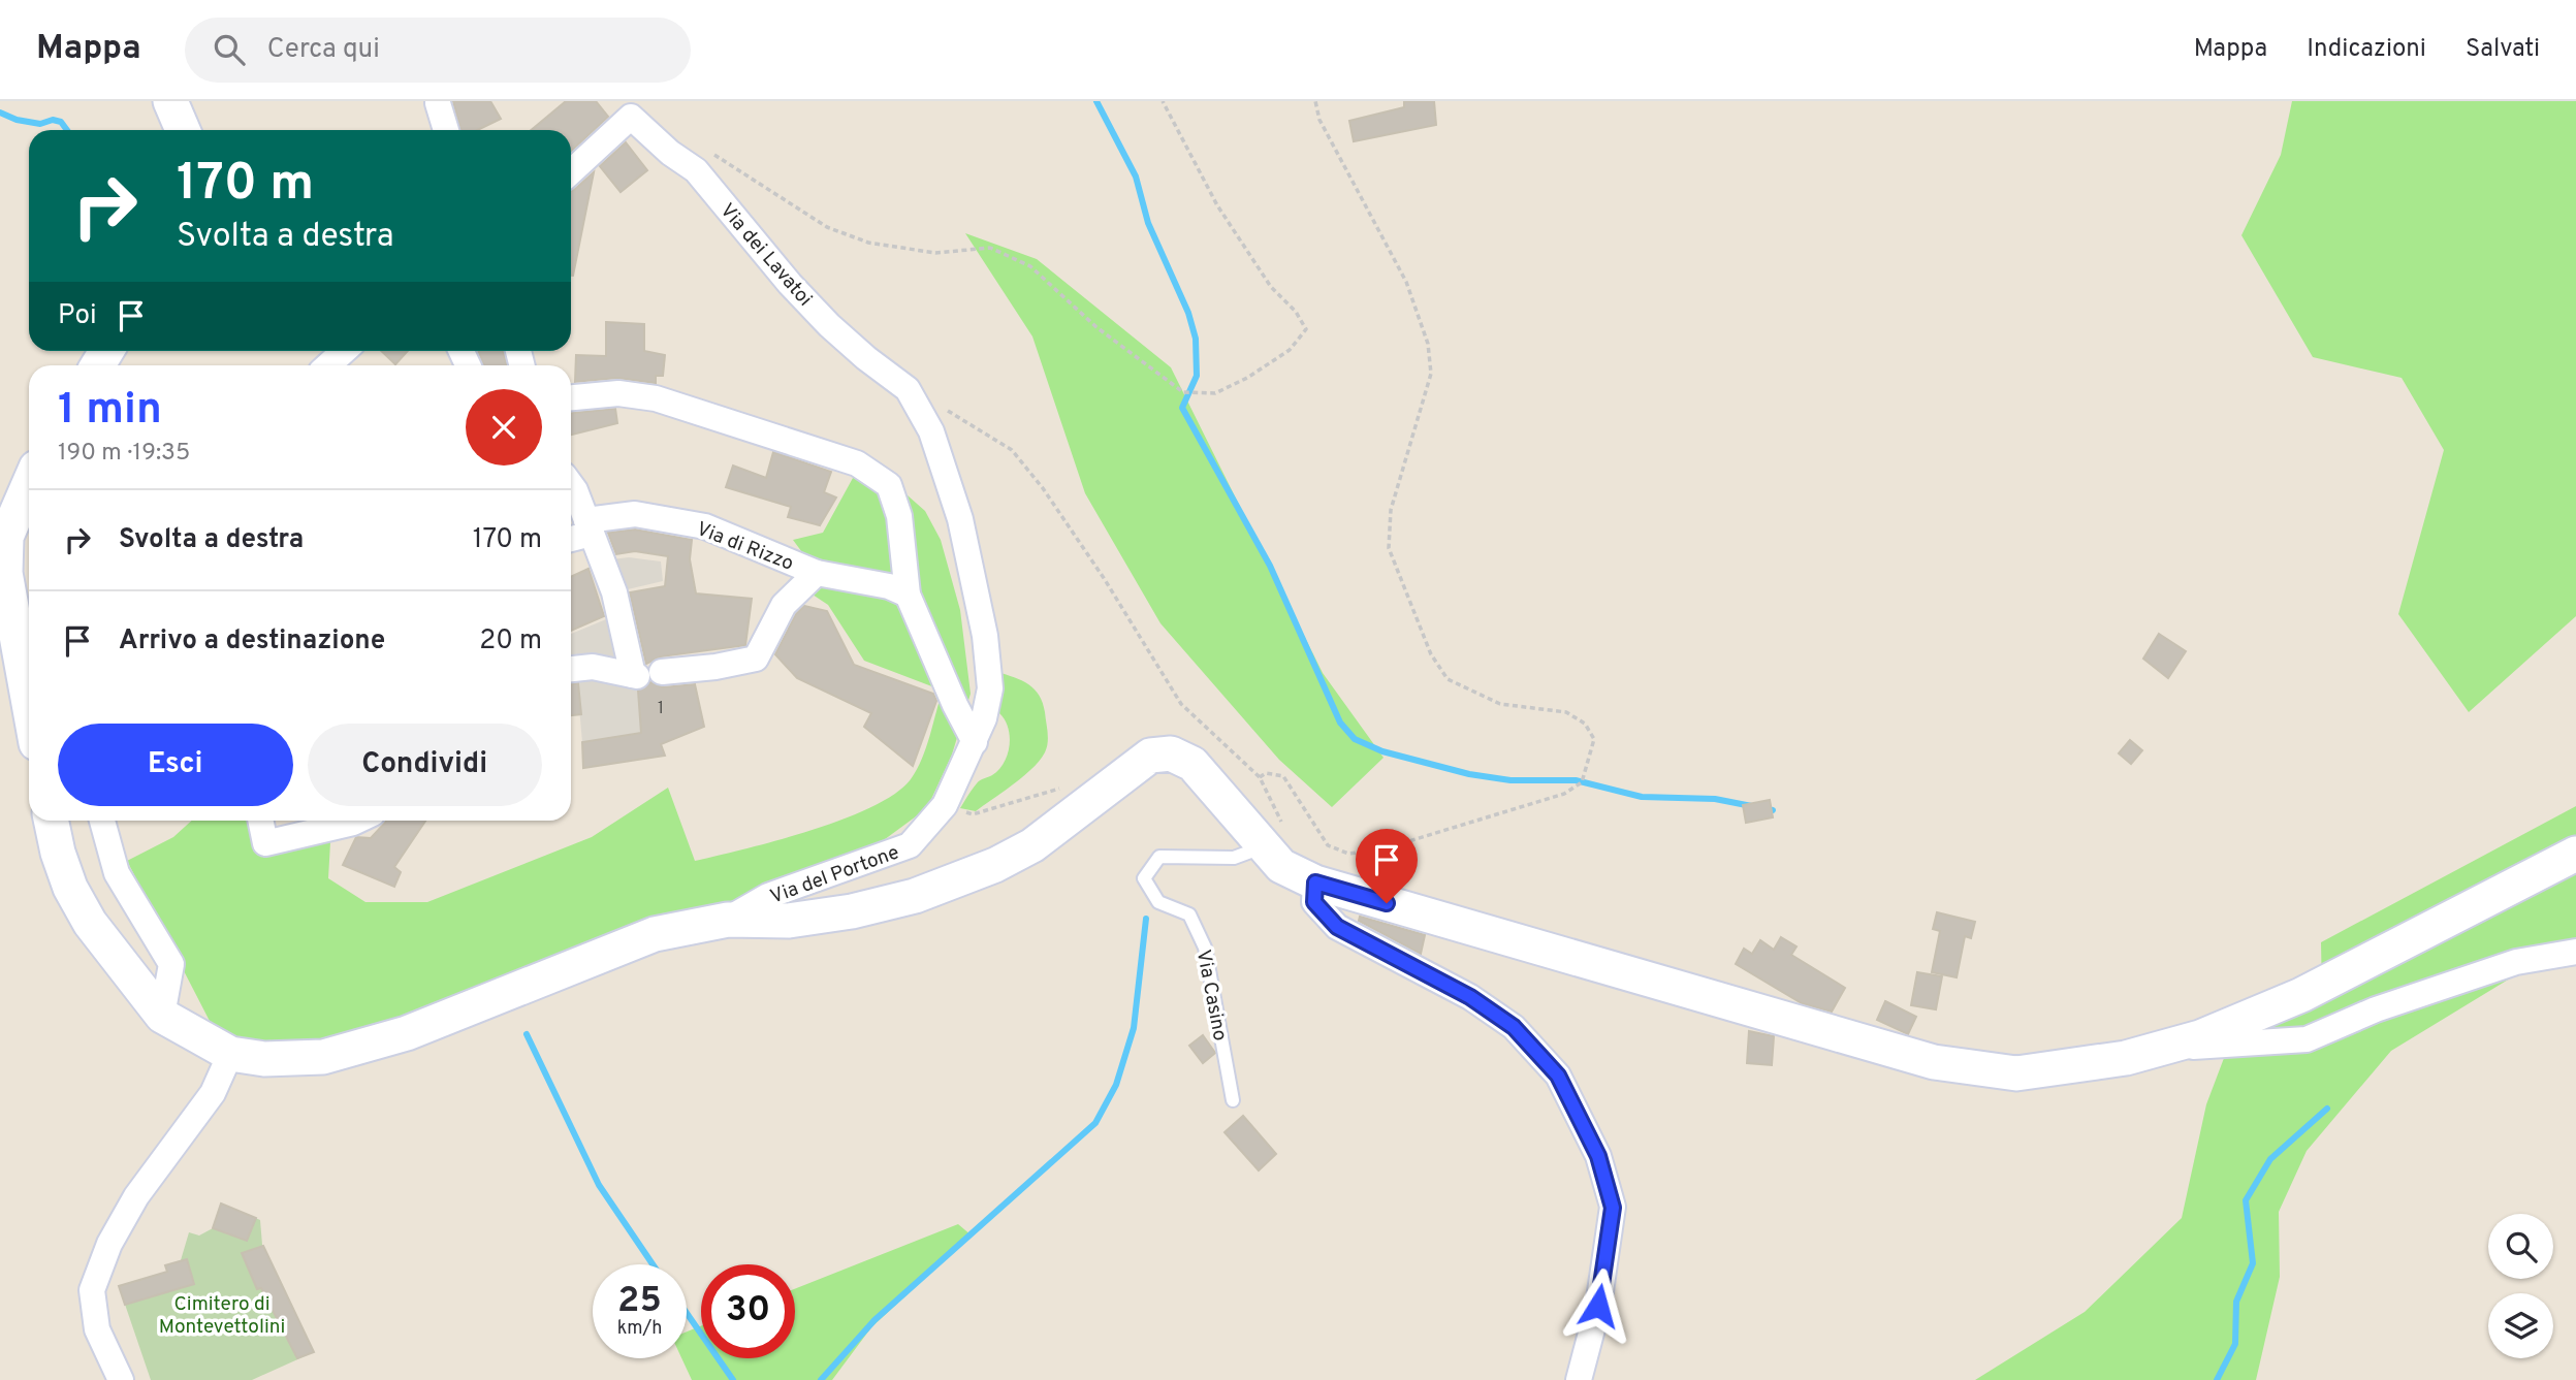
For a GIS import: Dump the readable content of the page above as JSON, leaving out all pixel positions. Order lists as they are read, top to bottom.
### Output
{
  "streets": {
    "street": ["Via dei Lavatoi", "Via di Rizzo", "Via del Portone"],
    "lane": ["Via Casino"]
  },
  "crossings": [
    ["Via dei Lavatoi", "Via del Portone"]
  ],
  "parks": ["Cimitero di Montevettolini"],
  "house_numbers": ["1"],
  "page": {
    "header": "Mappa",
    "search": "Cerca qui",
    "nav": ["Mappa", "Indicazioni", "Salvati"],
    "turn": ["170 m", "Svolta a destra"],
    "then": "Poi",
    "heading": ["1 min", "190 m · 19:35"],
    "list": [
      {
        "name": "Svolta a destra",
        "value": "170 m"
      },
      {
        "name": "Arrivo a destinazione",
        "value": "20 m"
      }
    ],
    "buttons": ["Esci", "Condividi"],
    "speed": "25 km/h",
    "limit": "30"
  }
}
